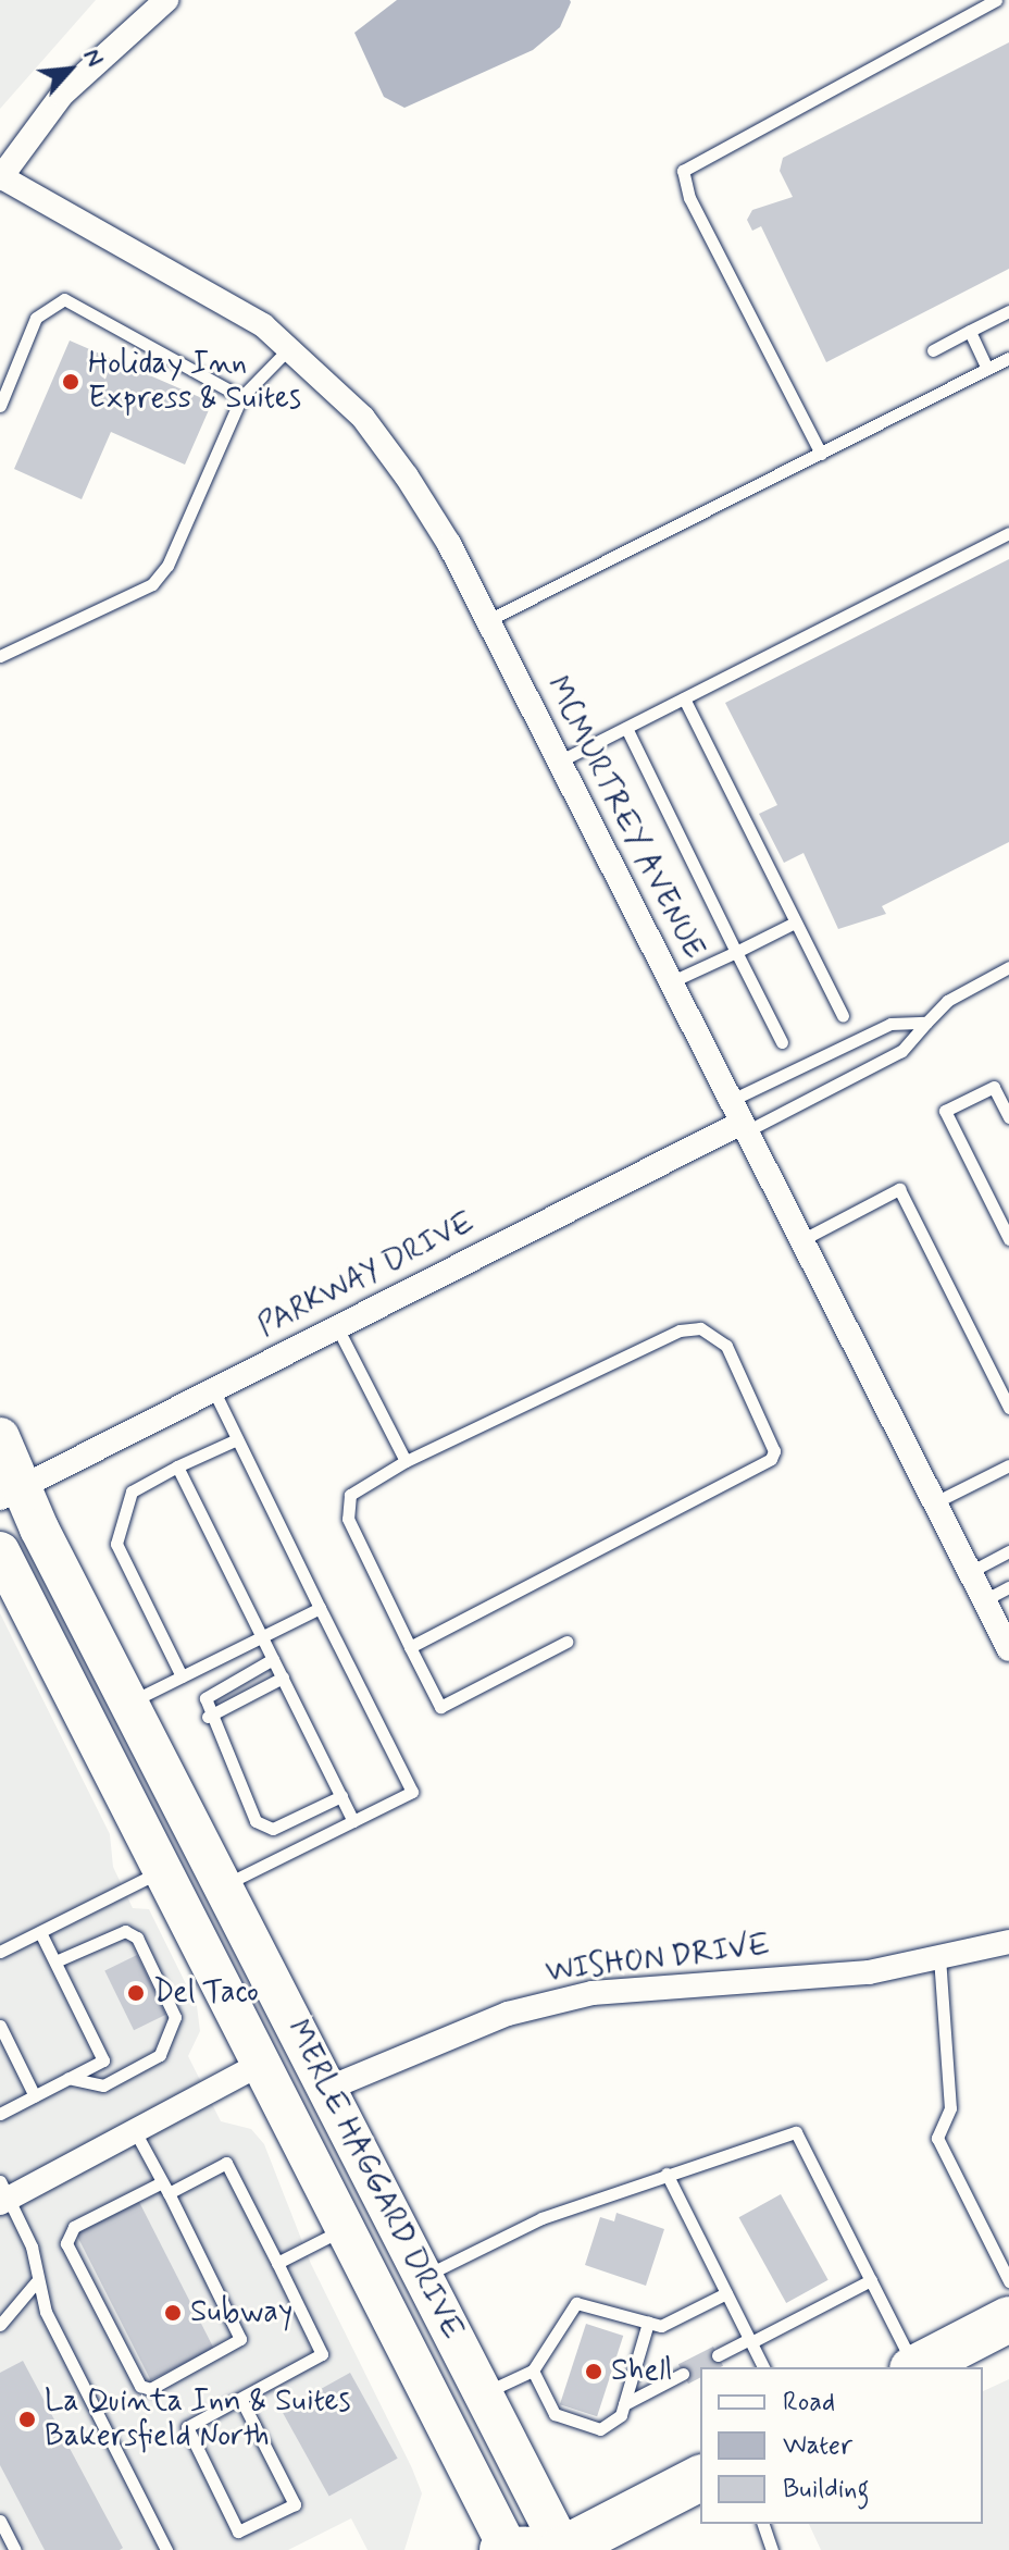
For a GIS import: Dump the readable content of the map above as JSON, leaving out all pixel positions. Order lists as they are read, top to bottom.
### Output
{
  "streets": {
    "main road": ["MERLE HAGGARD DRIVE"],
    "street": ["MCMURTREY AVENUE", "PARKWAY DRIVE", "WISHON DRIVE"]
  },
  "crossings": [
    ["MCMURTREY AVENUE", "PARKWAY DRIVE"],
    ["PARKWAY DRIVE", "MERLE HAGGARD DRIVE"],
    ["WISHON DRIVE", "MERLE HAGGARD DRIVE"]
  ],
  "places": [
    "Holiday Inn Express & Suites",
    "Del Taco",
    "Subway",
    "Shell",
    "La Quinta Inn & Suites Bakersfield North"
  ],
  "legend": ["Road", "Water", "Building"],
  "north": "top right"
}
